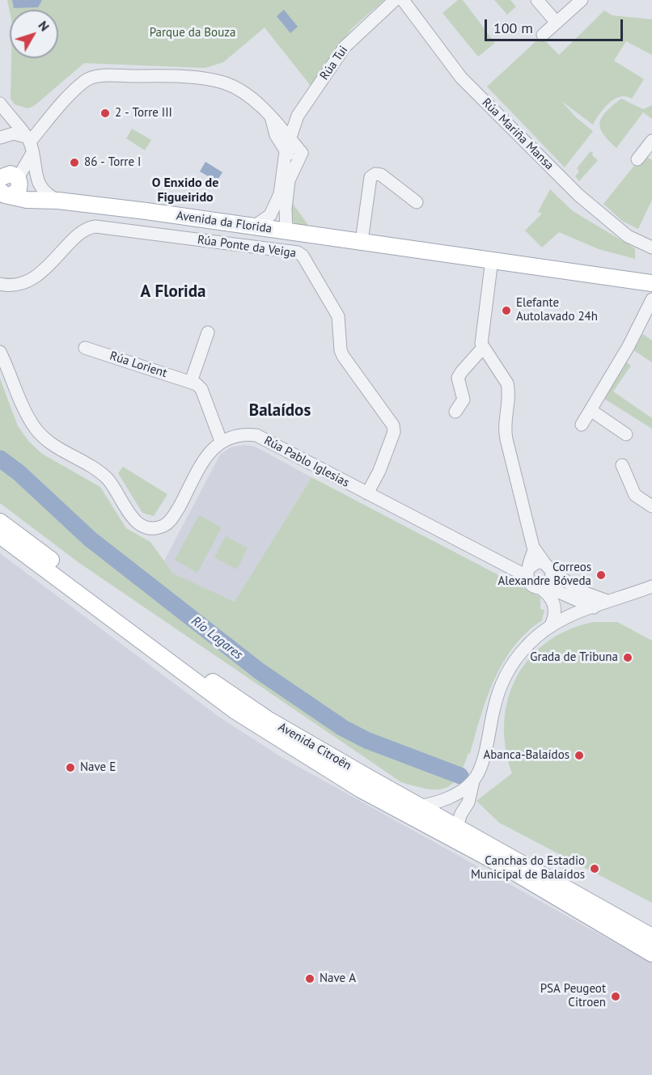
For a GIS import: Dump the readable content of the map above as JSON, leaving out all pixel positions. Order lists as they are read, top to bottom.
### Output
{
  "streets": {
    "main road": ["Avenida da Florida", "Avenida Citroën"],
    "street": [
      "Rúa Tui",
      "Rúa Mariña Mansa",
      "Rúa Ponte da Veiga",
      "Rúa Lorient",
      "Rúa Pablo Iglesias"
    ]
  },
  "crossings": [
    ["Rúa Tui", "Avenida da Florida"],
    ["Rúa Ponte da Veiga", "Rúa Pablo Iglesias"]
  ],
  "districts": ["O Enxido de Figueirido", "A Florida", "Balaídos"],
  "water": ["Río Lagares"],
  "parks": ["Parque da Bouza"],
  "places": [
    "2 - Torre III",
    "86 - Torre I",
    "Elefante Autolavado 24h",
    "Correos Alexandre Bóveda",
    "Grada de Tribuna",
    "Abanca-Balaídos",
    "Nave E",
    "Canchas do Estadio Municipal de Balaídos",
    "Nave A",
    "PSA Peugeot Citroen"
  ],
  "scale_bar": "100 m",
  "north": "top right"
}
